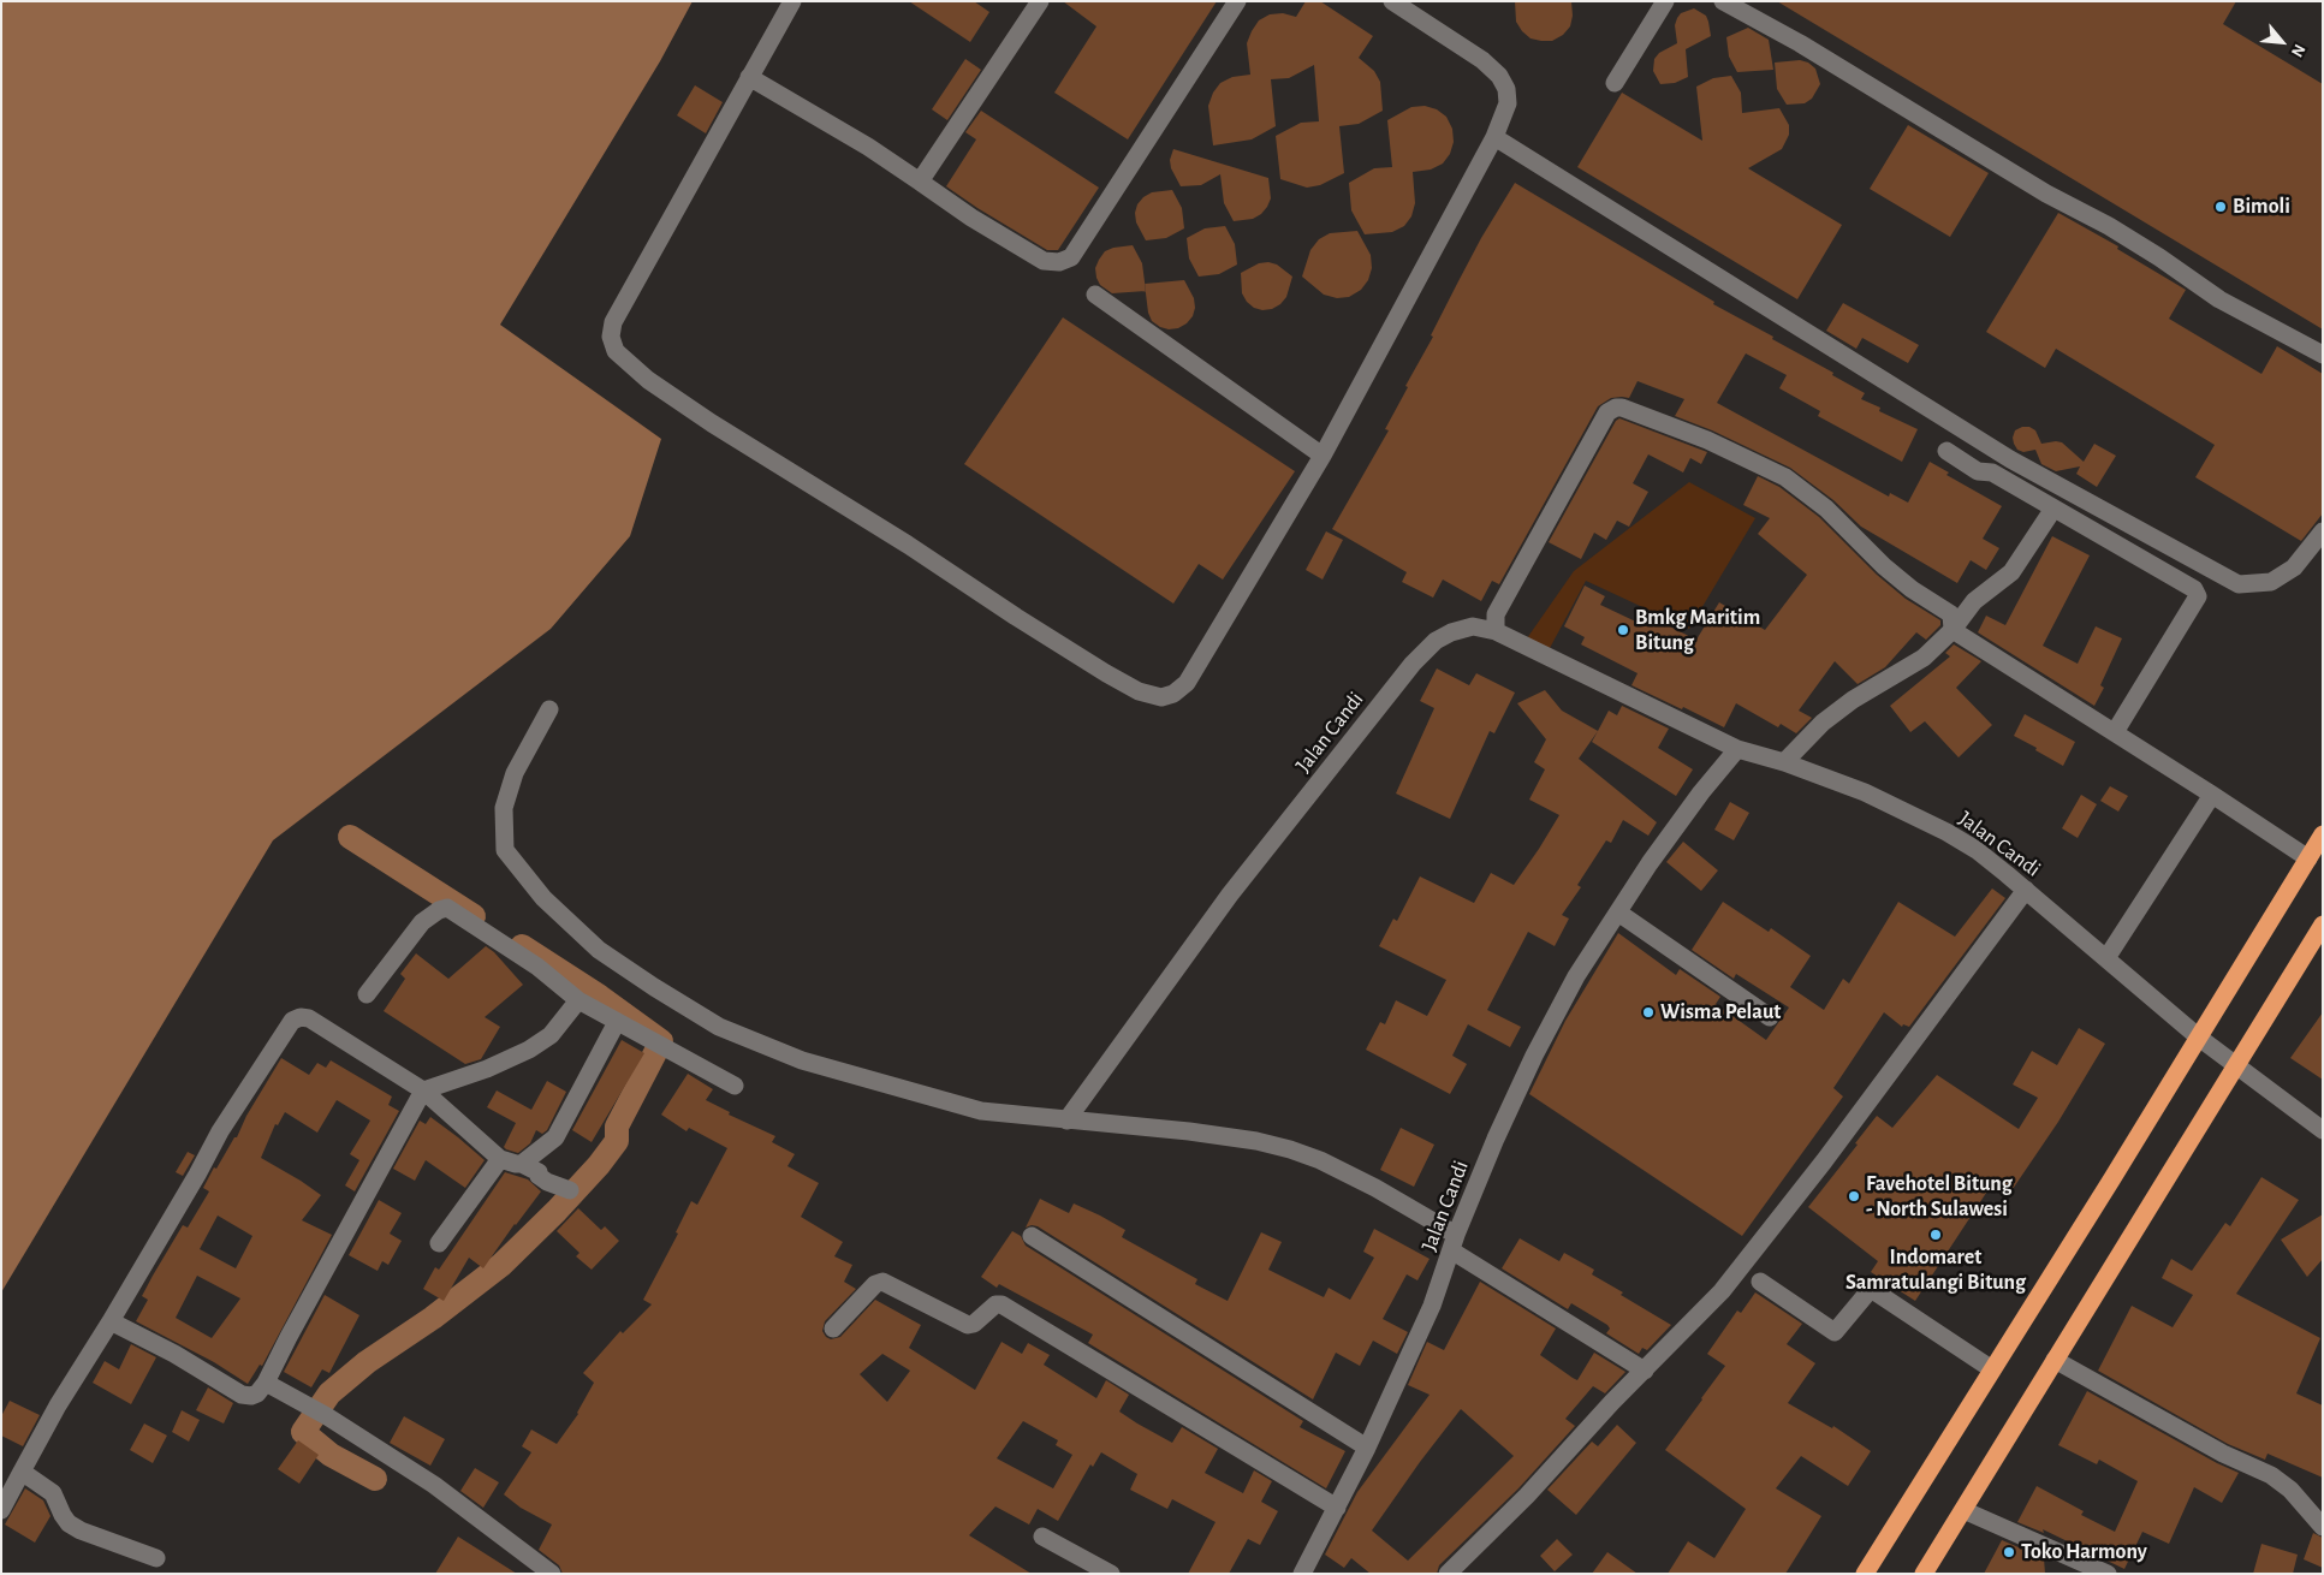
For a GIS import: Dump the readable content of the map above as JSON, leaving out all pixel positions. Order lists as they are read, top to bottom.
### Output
{
  "streets": {
    "street": ["Jalan Candi"]
  },
  "places": [
    "Bimoli",
    "Bmkg Maritim Bitung",
    "Wisma Pelaut",
    "Favehotel Bitung - North Sulawesi",
    "Indomaret Samratulangi Bitung",
    "Toko Harmony"
  ],
  "north": "bottom right"
}
